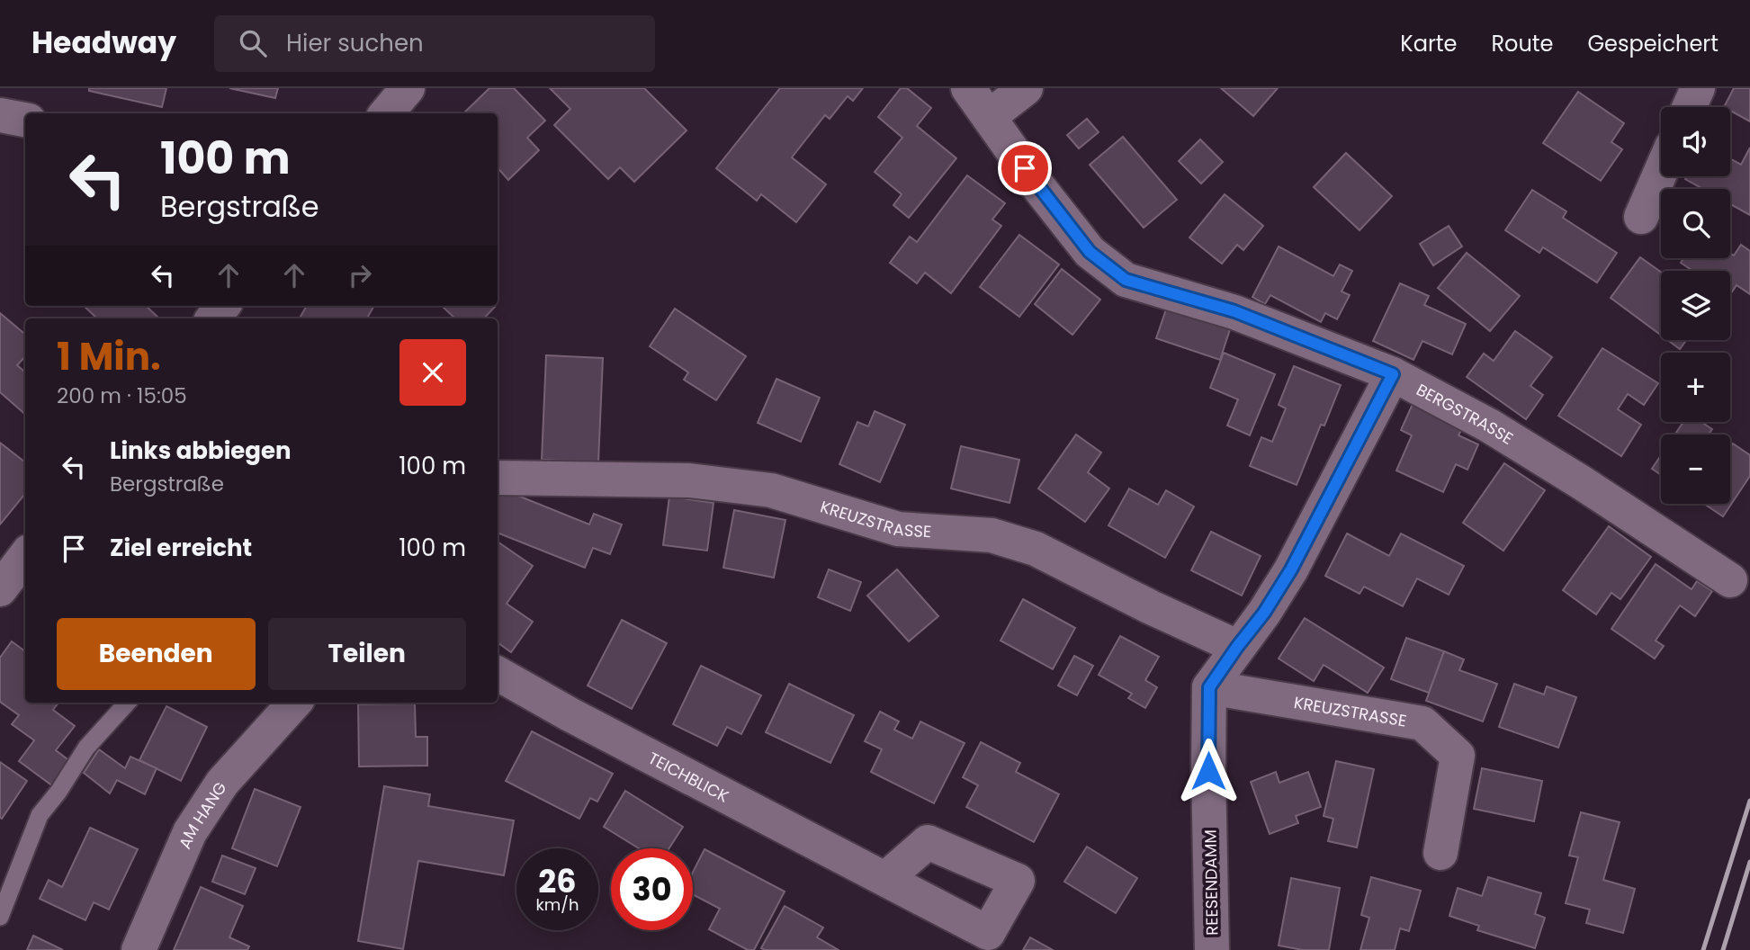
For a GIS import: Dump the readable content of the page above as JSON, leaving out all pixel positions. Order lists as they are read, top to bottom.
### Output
{
  "streets": {
    "street": [
      "BERGSTRASSE",
      "KREUZSTRASSE",
      "TEICHBLICK",
      "AM HANG",
      "REESENDAMM"
    ]
  },
  "crossings": [
    ["KREUZSTRASSE", "REESENDAMM"]
  ],
  "page": {
    "header": "Headway",
    "search": "Hier suchen",
    "nav": ["Karte", "Route", "Gespeichert"],
    "map_buttons": ["+", "−"],
    "turn": ["100 m", "Bergstraße"],
    "heading": ["1 Min.", "200 m · 15:05"],
    "list": [
      {
        "name": "Links abbiegen",
        "note": "Bergstraße",
        "value": "100 m"
      },
      {
        "name": "Ziel erreicht",
        "value": "100 m"
      }
    ],
    "buttons": ["Beenden", "Teilen"],
    "speed": "26 km/h",
    "limit": "30"
  }
}
